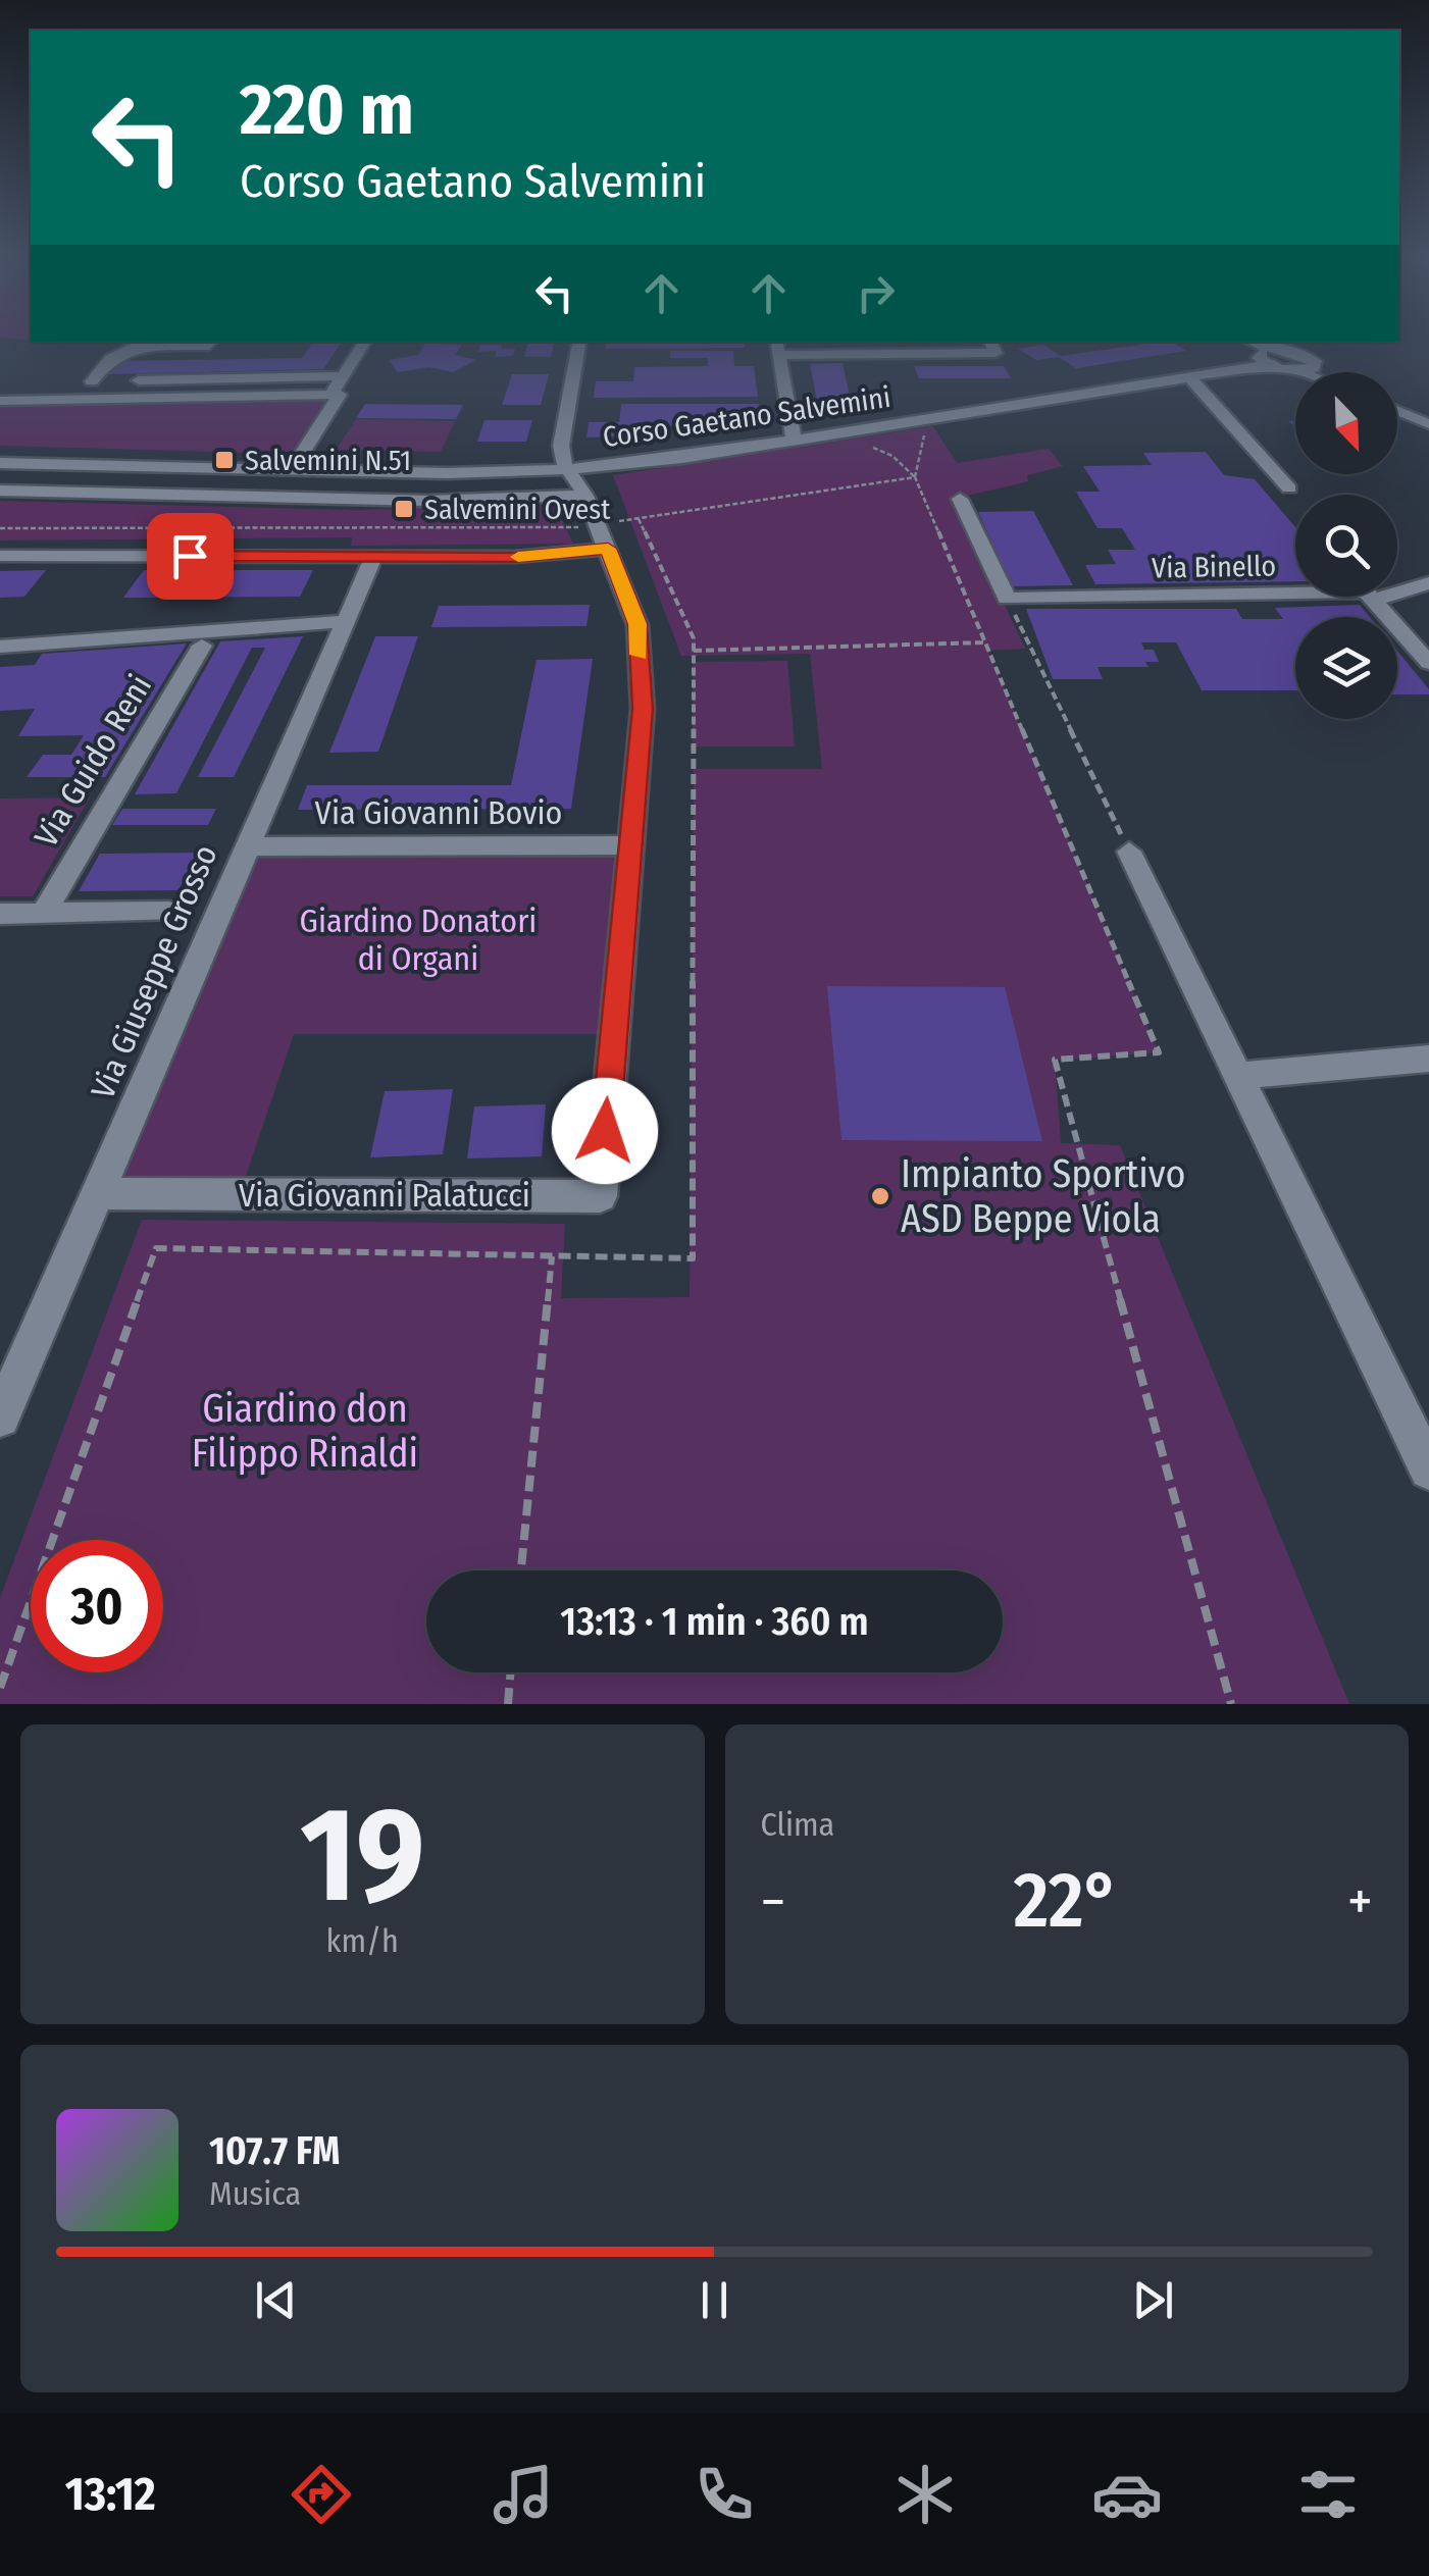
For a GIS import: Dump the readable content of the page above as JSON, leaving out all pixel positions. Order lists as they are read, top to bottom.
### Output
{
  "streets": {
    "street": [
      "Corso Gaetano Salvemini",
      "Via Binello",
      "Via Guido Reni",
      "Via Giovanni Bovio",
      "Via Giuseppe Grosso",
      "Via Giovanni Palatucci"
    ]
  },
  "crossings": [
    ["Corso Gaetano Salvemini", "Via Giovanni Palatucci"],
    ["Via Giovanni Bovio", "Via Giuseppe Grosso"],
    ["Via Giovanni Bovio", "Via Giovanni Palatucci"],
    ["Via Giuseppe Grosso", "Via Giovanni Palatucci"]
  ],
  "parks": ["Giardino Donatori di Organi", "Giardino don Filippo Rinaldi"],
  "places": {
    "transit": ["Salvemini N.51", "Salvemini Ovest"],
    "other": ["Impianto Sportivo ASD Beppe Viola"]
  },
  "north": "bottom right",
  "page": {
    "turn": ["220 m", "Corso Gaetano Salvemini"],
    "limit": "30",
    "trip": "13:13 · 1 min · 360 m",
    "tile": [
      ["19", "km/h"],
      "Clima"
    ],
    "heat": ["−", "22°", "+"],
    "song": ["107.7 FM", "Musica"],
    "tabs": "13:12"
  }
}
